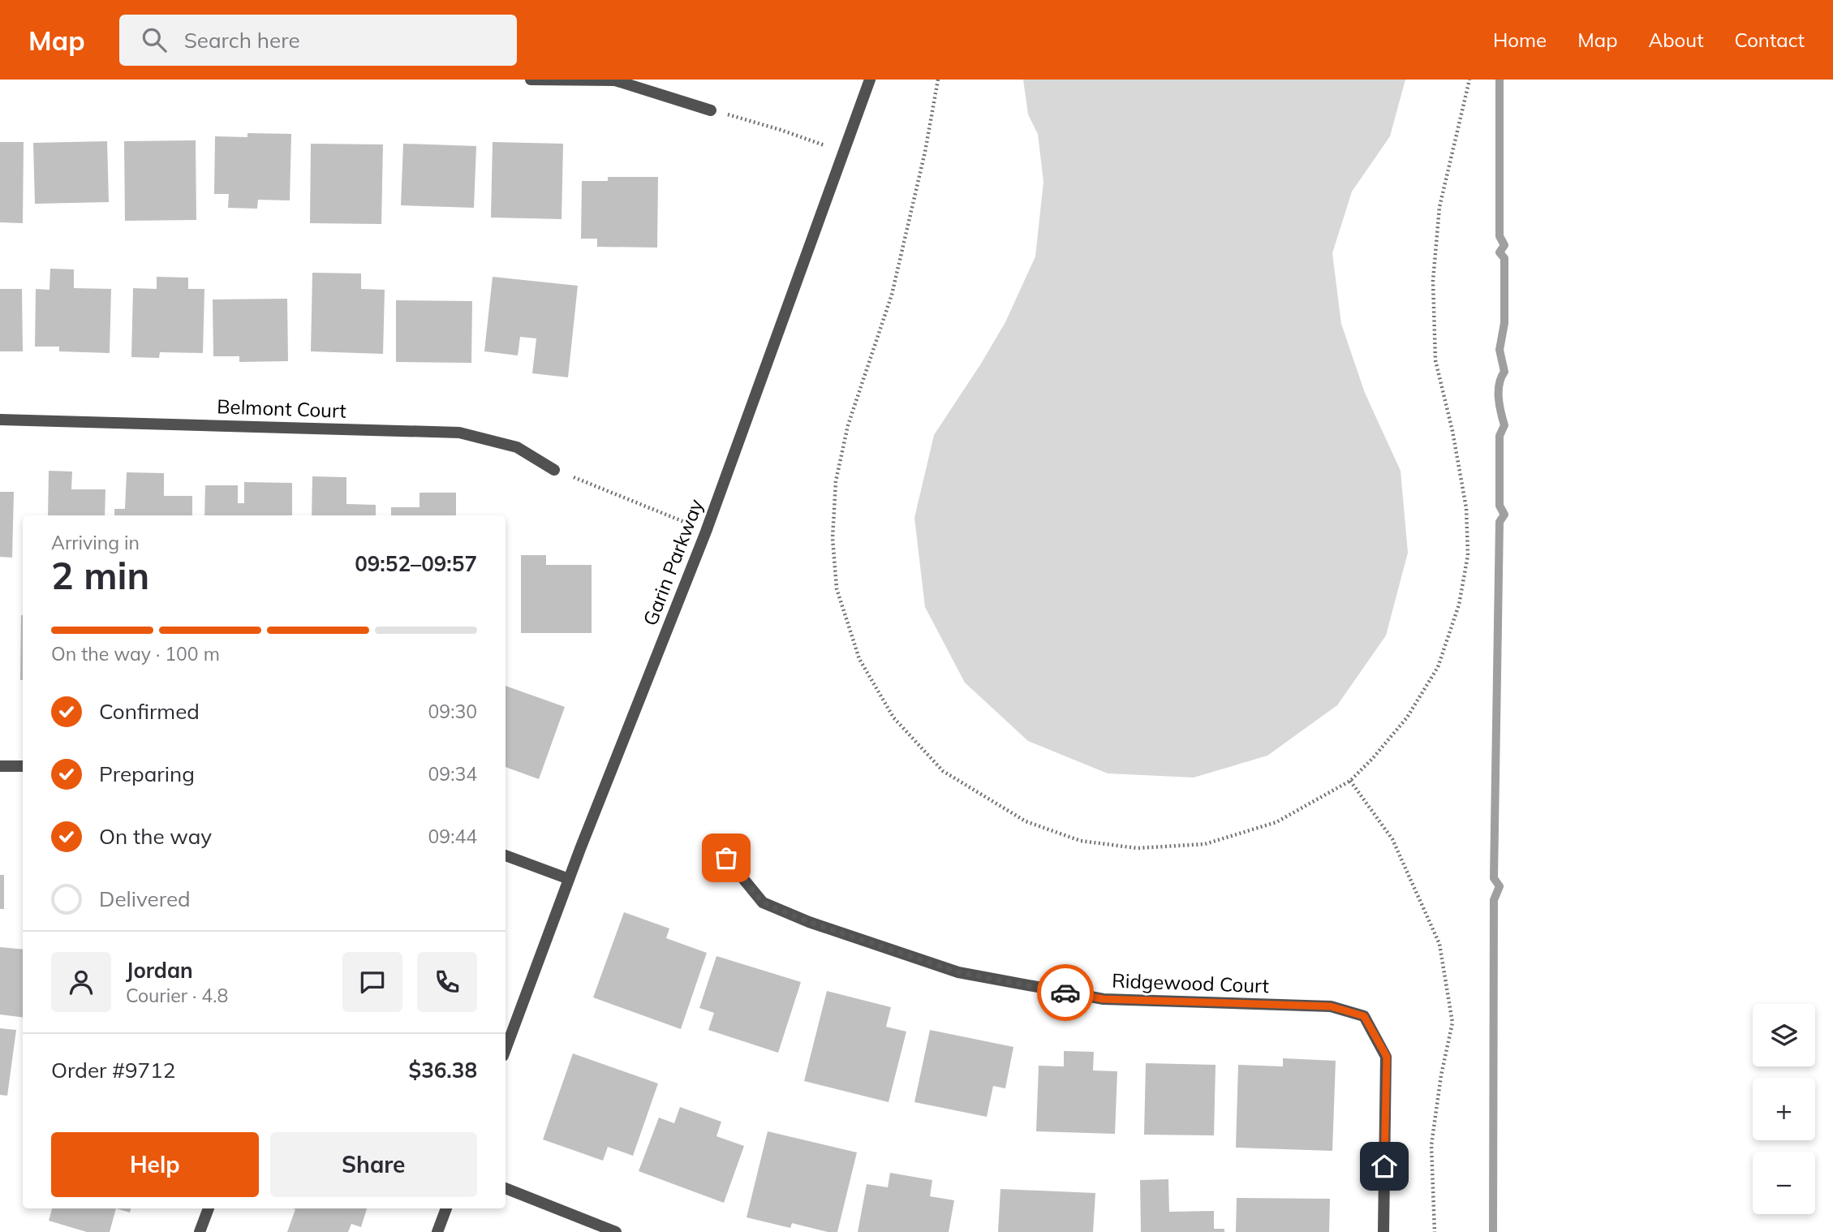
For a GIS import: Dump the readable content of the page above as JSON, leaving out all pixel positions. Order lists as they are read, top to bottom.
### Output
{
  "streets": {
    "street": ["Belmont Court", "Garin Parkway", "Ridgewood Court"]
  },
  "page": {
    "header": "Map",
    "search": "Search here",
    "nav": [
      "Home",
      "Map",
      "About",
      "Contact"
    ],
    "heading": ["2 min", "Arriving in", "09:52–09:57"],
    "panel": [
      "Jordan",
      "Courier · 4.8",
      "Order #9712",
      "$36.38"
    ],
    "bar": "On the way · 100 m",
    "list": [
      ["Confirmed", "09:30"],
      ["Preparing", "09:34"],
      ["On the way", "09:44"],
      "Delivered"
    ],
    "map_buttons": ["+", "−"],
    "buttons": ["Help", "Share"]
  }
}
